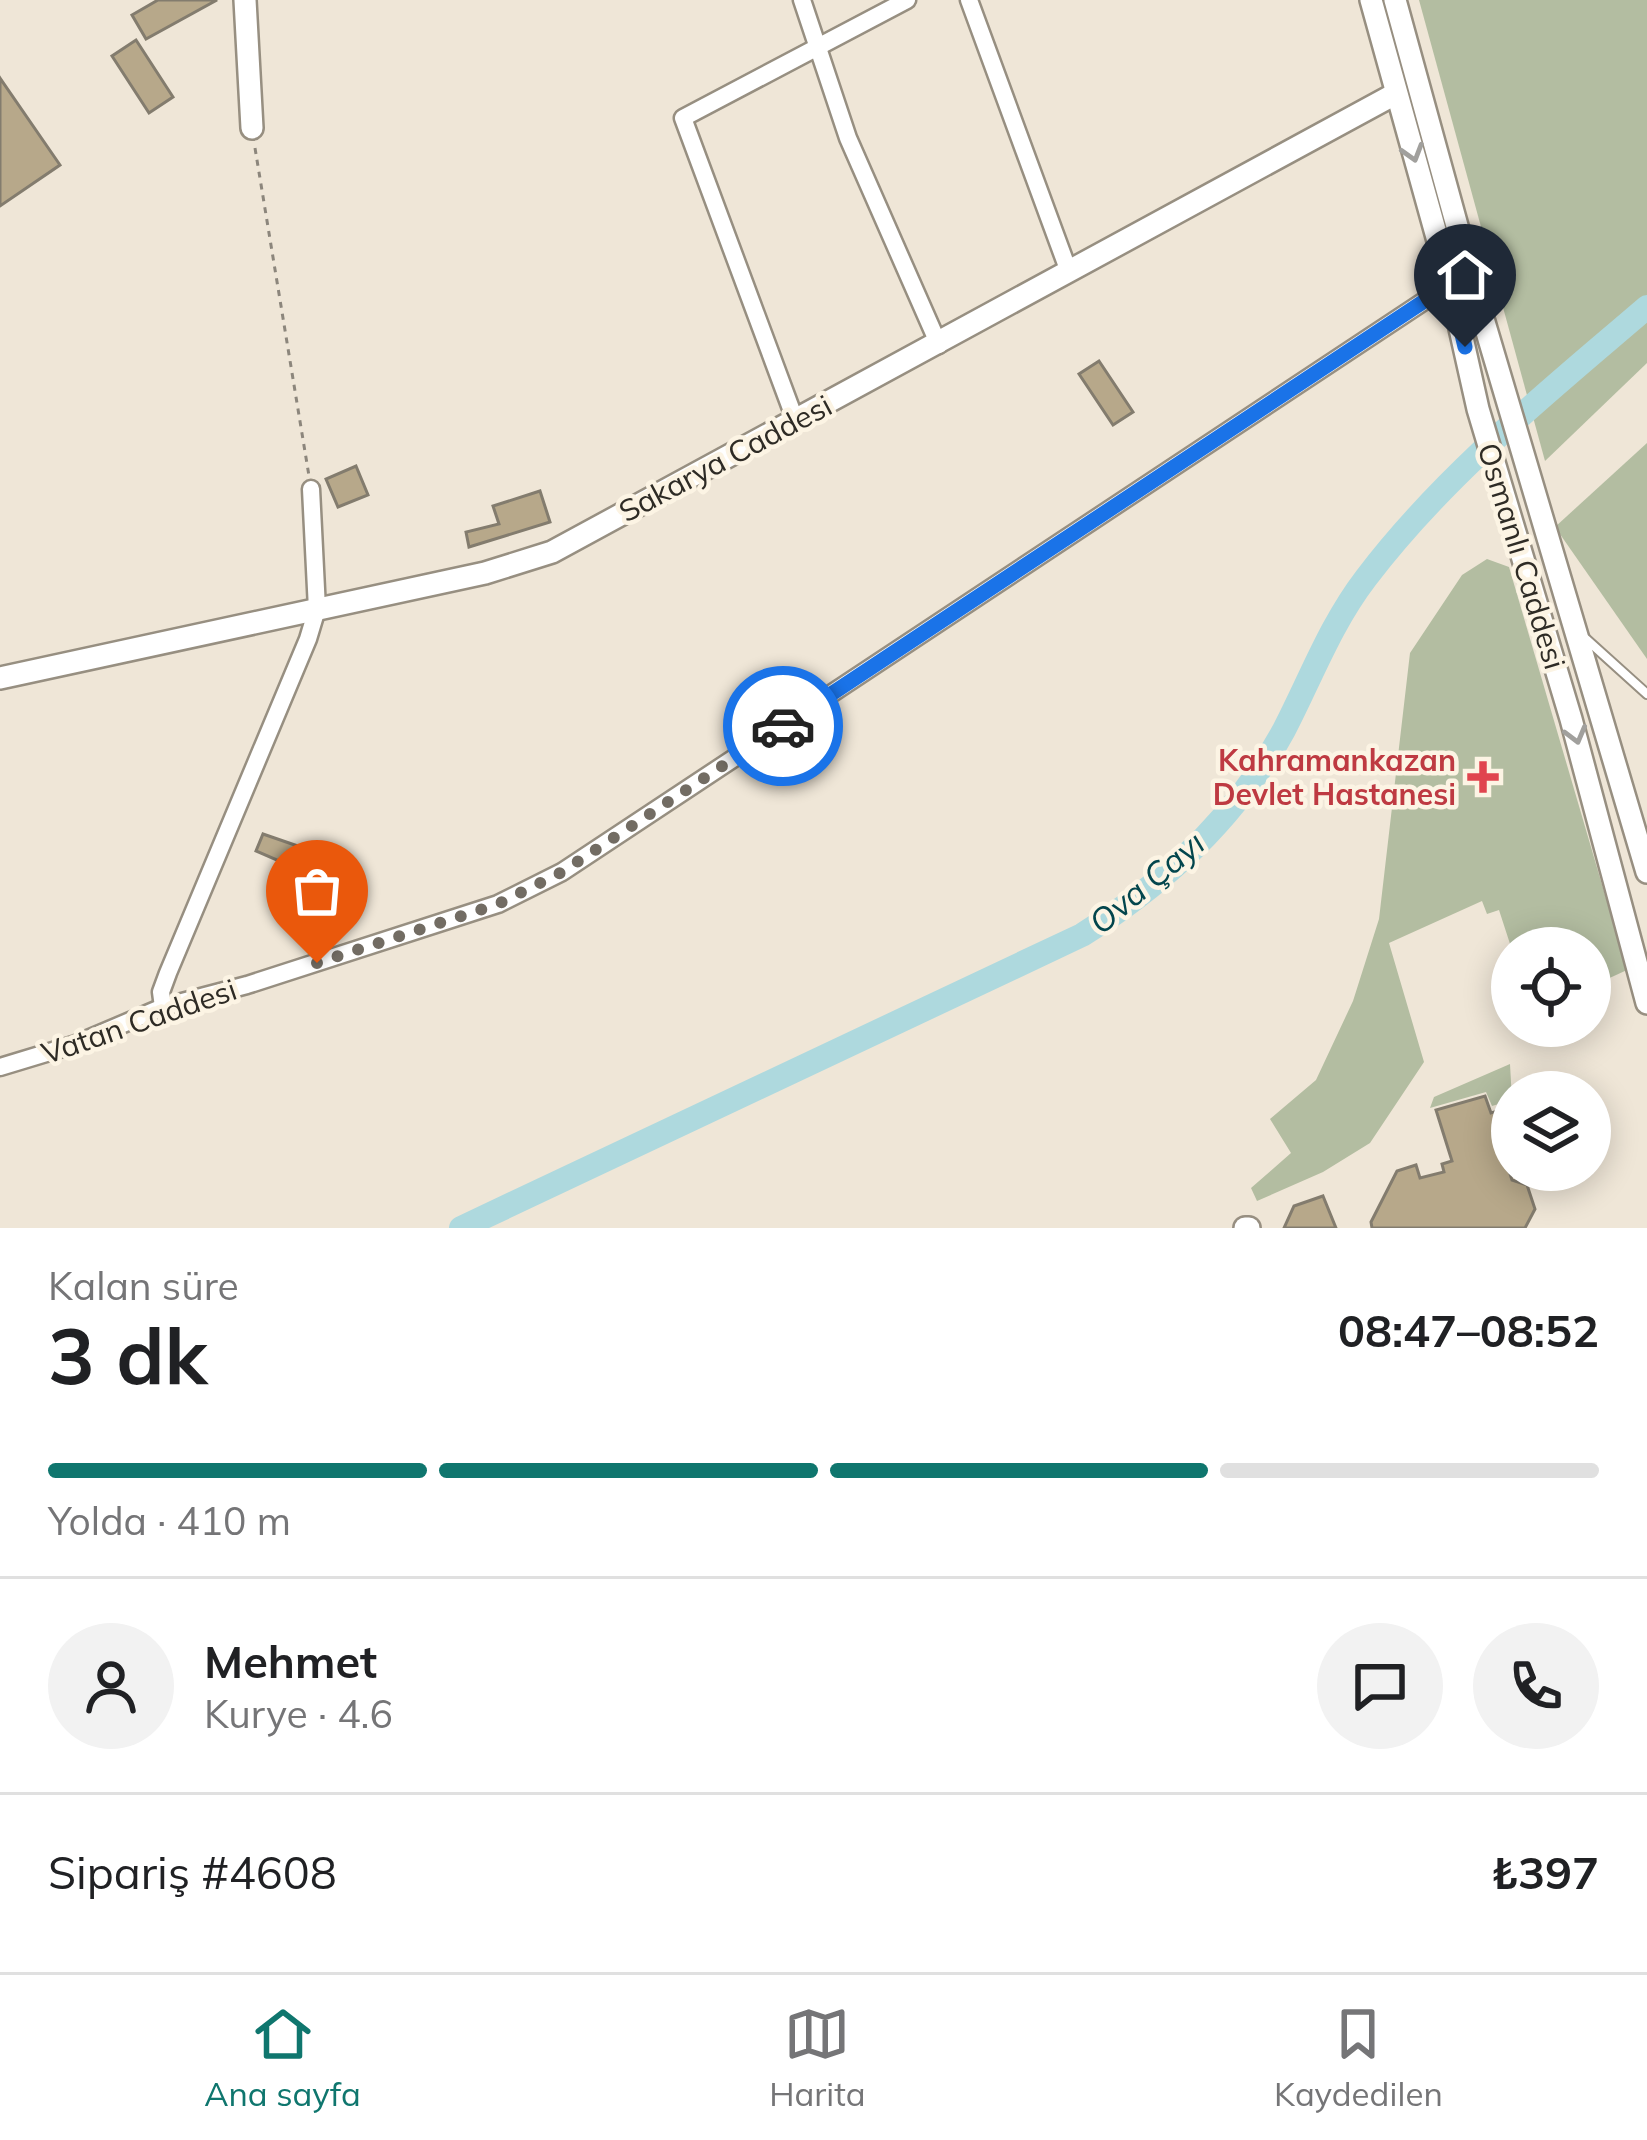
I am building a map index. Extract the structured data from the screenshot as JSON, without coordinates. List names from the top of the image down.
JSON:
{
  "streets": {
    "main road": ["Sakarya Caddesi", "Osmanlı Caddesi"],
    "street": ["Vatan Caddesi"]
  },
  "crossings": [
    ["Sakarya Caddesi", "Osmanlı Caddesi"],
    ["Osmanlı Caddesi", "Vatan Caddesi"]
  ],
  "water": ["Ova Çayı"],
  "places": {
    "health": ["Kahramankazan Devlet Hastanesi"]
  },
  "page": {
    "heading": ["3 dk", "Kalan süre", "08:47–08:52"],
    "panel": [
      "Mehmet",
      "Kurye · 4.6",
      "Sipariş #4608",
      "₺397"
    ],
    "bar": "Yolda · 410 m",
    "tabs": ["Ana sayfa", "Harita", "Kaydedilen"]
  }
}
